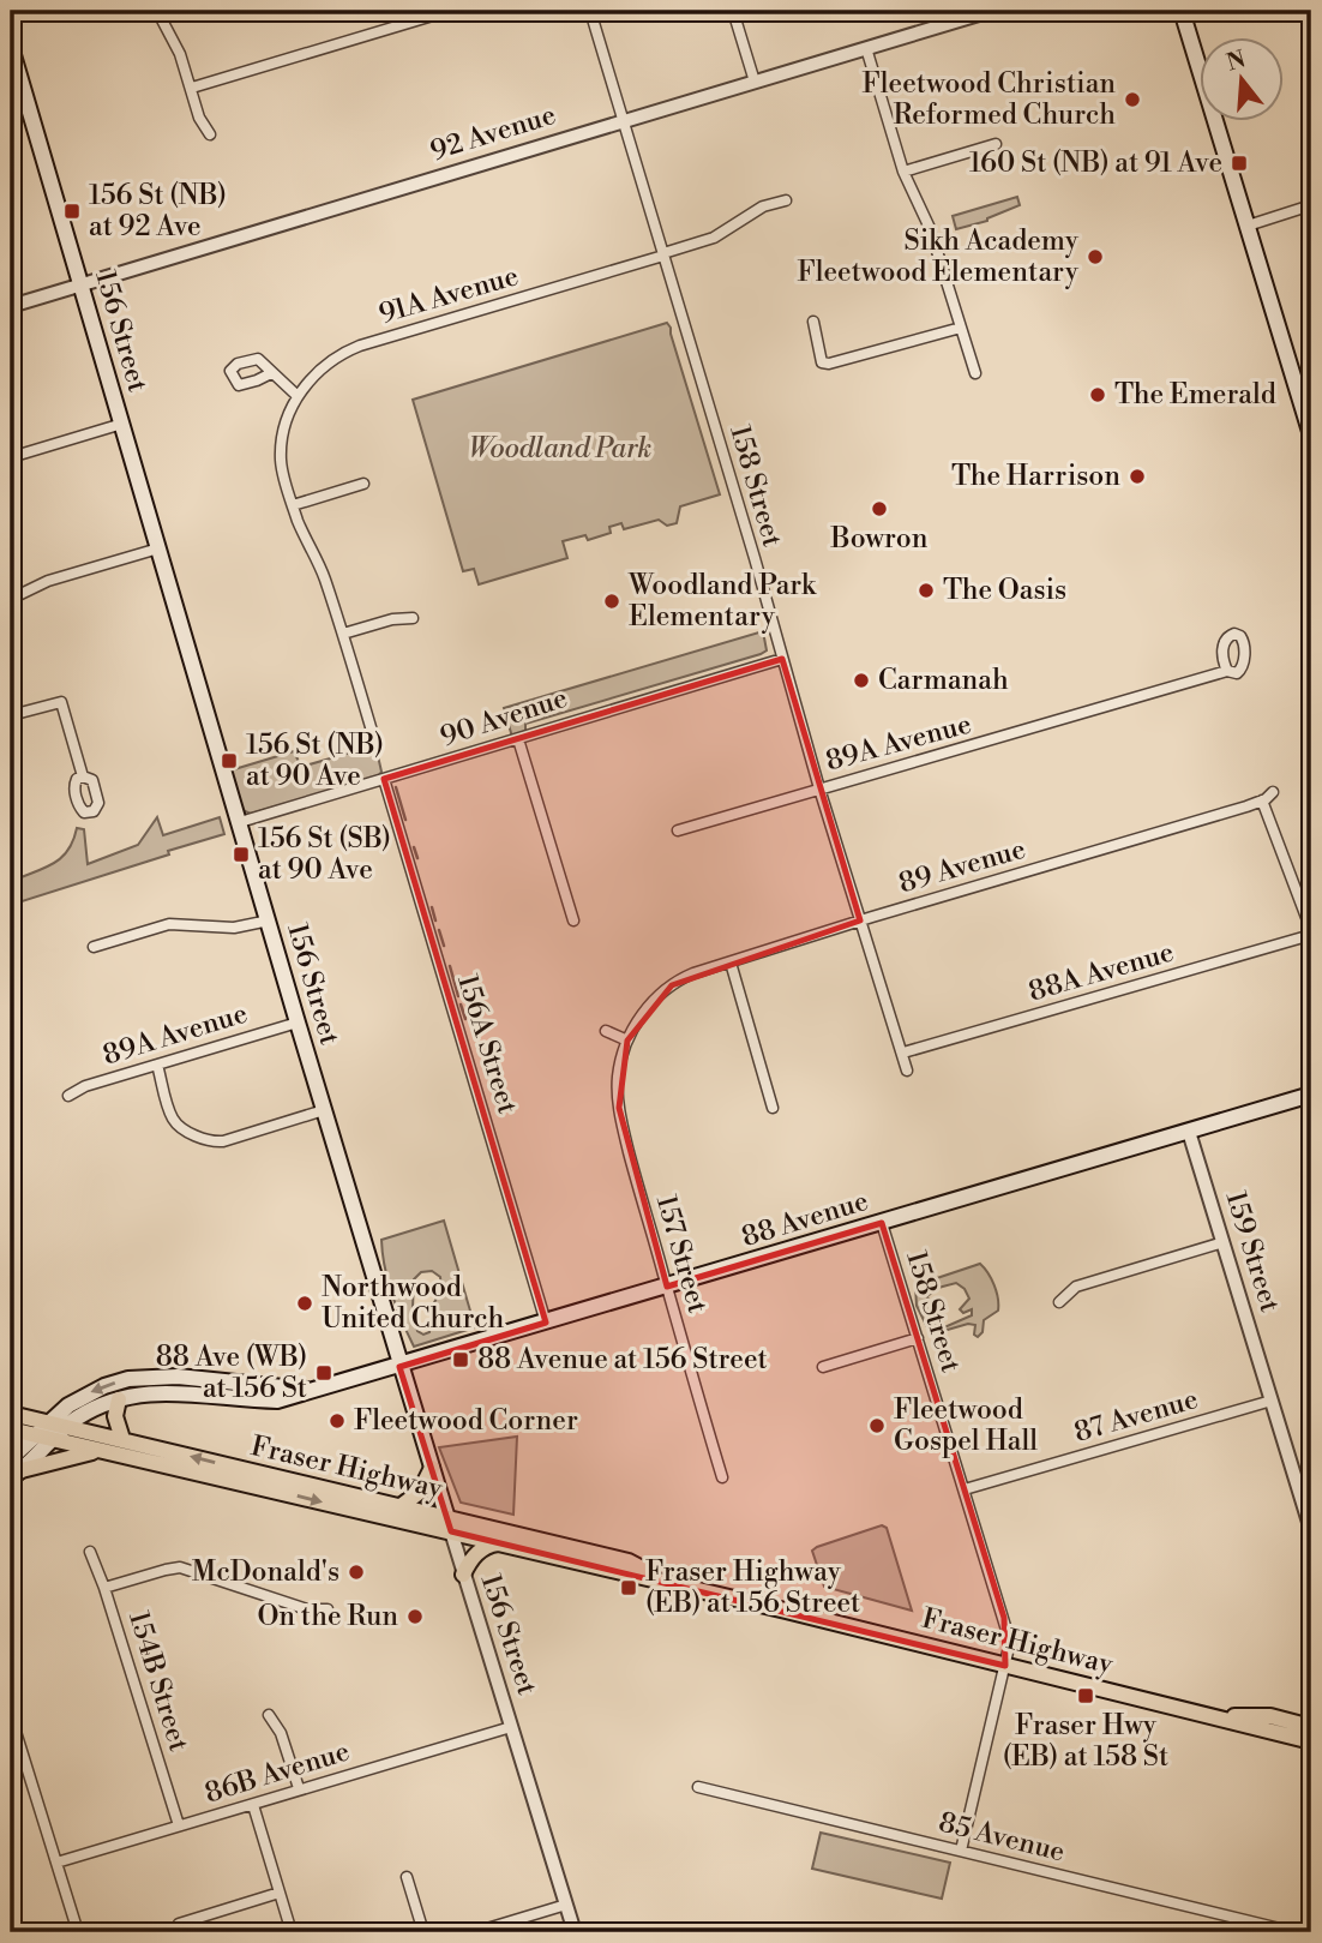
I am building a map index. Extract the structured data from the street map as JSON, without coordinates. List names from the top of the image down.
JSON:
{
  "streets": {
    "main road": ["156 Street", "88 Avenue", "Fraser Highway"],
    "street": [
      "92 Avenue",
      "91A Avenue",
      "158 Street",
      "90 Avenue",
      "89A Avenue",
      "89 Avenue",
      "88A Avenue",
      "156A Street",
      "159 Street",
      "157 Street",
      "87 Avenue",
      "154B Street",
      "86B Avenue",
      "85 Avenue"
    ]
  },
  "crossings": [
    ["92 Avenue", "156 Street"],
    ["92 Avenue", "158 Street"],
    ["91A Avenue", "158 Street"],
    ["156 Street", "90 Avenue"],
    ["156 Street", "89A Avenue"],
    ["156 Street", "88 Avenue"],
    ["156 Street", "Fraser Highway"],
    ["156 Street", "86B Avenue"],
    ["158 Street", "90 Avenue"],
    ["158 Street", "89A Avenue"],
    ["158 Street", "89 Avenue"],
    ["158 Street", "88A Avenue"],
    ["158 Street", "88 Avenue"],
    ["158 Street", "87 Avenue"],
    ["158 Street", "Fraser Highway"],
    ["158 Street", "85 Avenue"],
    ["90 Avenue", "156A Street"],
    ["89 Avenue", "157 Street"],
    ["156A Street", "88 Avenue"],
    ["88 Avenue", "159 Street"],
    ["88 Avenue", "157 Street"],
    ["88 Avenue", "Fraser Highway"],
    ["159 Street", "87 Avenue"],
    ["154B Street", "86B Avenue"]
  ],
  "parks": ["Woodland Park"],
  "places": {
    "other": [
      "Fleetwood Christian Reformed Church",
      "Sikh Academy Fleetwood Elementary",
      "The Emerald",
      "The Harrison",
      "Bowron",
      "The Oasis",
      "Woodland Park Elementary",
      "Carmanah",
      "Northwood United Church",
      "Fleetwood Corner",
      "Fleetwood Gospel Hall",
      "McDonald's",
      "On the Run"
    ],
    "transit": [
      "160 St (NB) at 91 Ave",
      "156 St (NB) at 92 Ave",
      "156 St (NB) at 90 Ave",
      "156 St (SB) at 90 Ave",
      "88 Avenue at 156 Street",
      "88 Ave (WB) at 156 St",
      "Fraser Highway (EB) at 156 Street",
      "Fraser Hwy (EB) at 158 St"
    ]
  },
  "north": "top"
}
